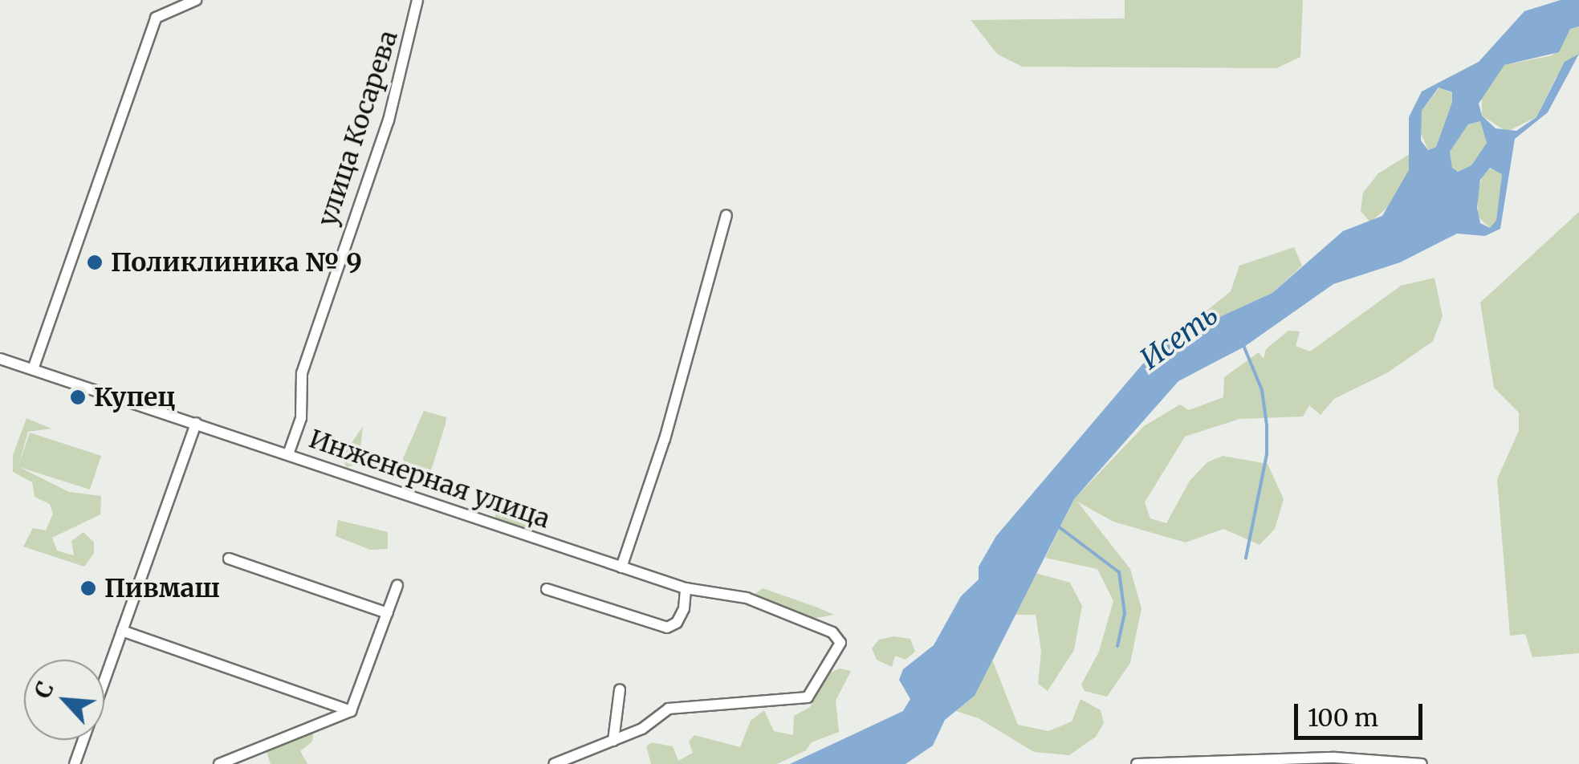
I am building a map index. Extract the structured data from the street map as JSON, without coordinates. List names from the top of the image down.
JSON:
{
  "streets": {
    "street": ["улица Косарева", "Инженерная улица"]
  },
  "crossings": [
    ["улица Косарева", "Инженерная улица"]
  ],
  "water": ["Исеть"],
  "places": ["Поликлиника № 9", "Купец", "Пивмаш"],
  "scale_bar": "100 m",
  "north": "top left"
}
